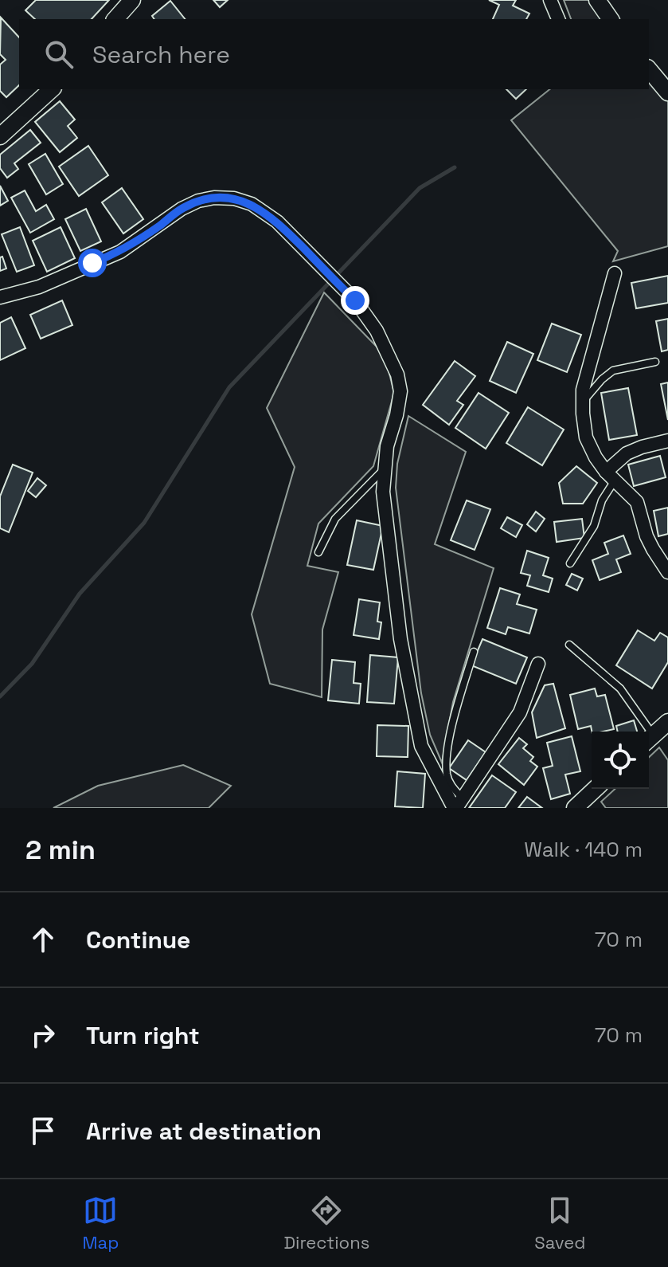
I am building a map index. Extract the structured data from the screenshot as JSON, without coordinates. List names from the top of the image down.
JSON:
{
  "page": {
    "search": "Search here",
    "heading": ["2 min", "Walk · 140 m"],
    "list": [
      ["Continue", "70 m"],
      ["Turn right", "70 m"],
      "Arrive at destination"
    ],
    "nav": ["Map", "Directions", "Saved"]
  }
}
